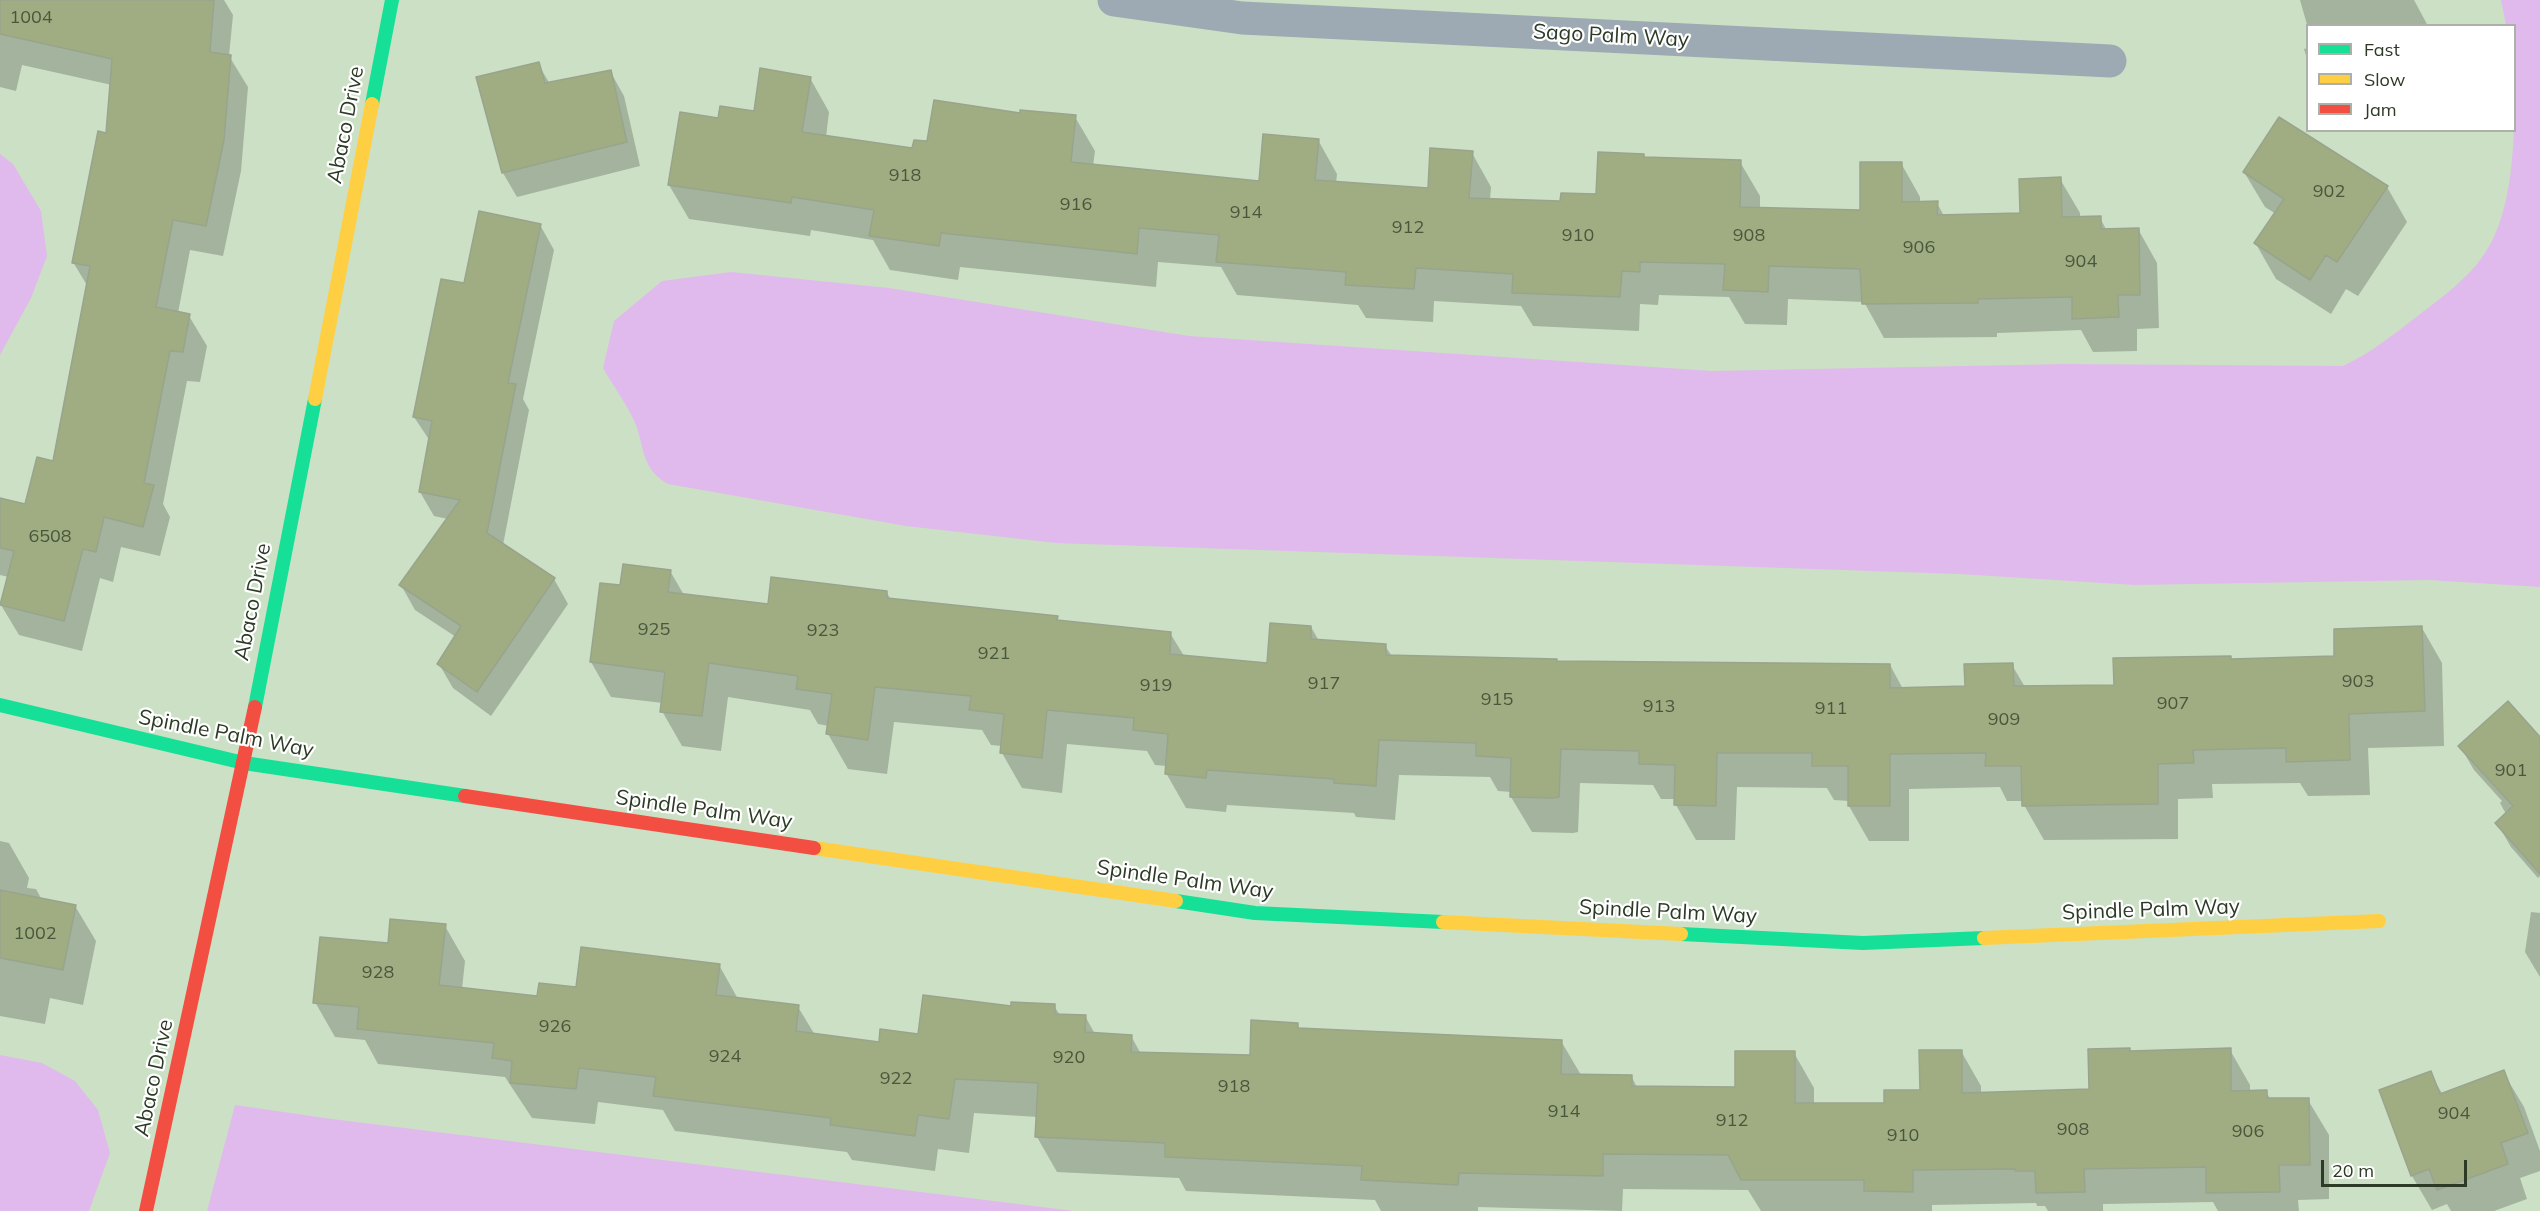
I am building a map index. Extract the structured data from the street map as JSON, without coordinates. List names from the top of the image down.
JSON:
{
  "streets": {
    "street": ["Sago Palm Way", "Abaco Drive", "Spindle Palm Way"]
  },
  "crossings": [
    ["Abaco Drive", "Spindle Palm Way"]
  ],
  "house_numbers": [
    "1004",
    "918",
    "902",
    "916",
    "914",
    "912",
    "910",
    "908",
    "906",
    "904",
    "6508",
    "925",
    "923",
    "921",
    "903",
    "917",
    "919",
    "915",
    "907",
    "913",
    "911",
    "909",
    "901",
    "1002",
    "928",
    "926",
    "924",
    "920",
    "922",
    "918",
    "914",
    "904",
    "912",
    "908",
    "906",
    "910"
  ],
  "legend": ["Fast", "Slow", "Jam"],
  "scale_bar": "20 m"
}
